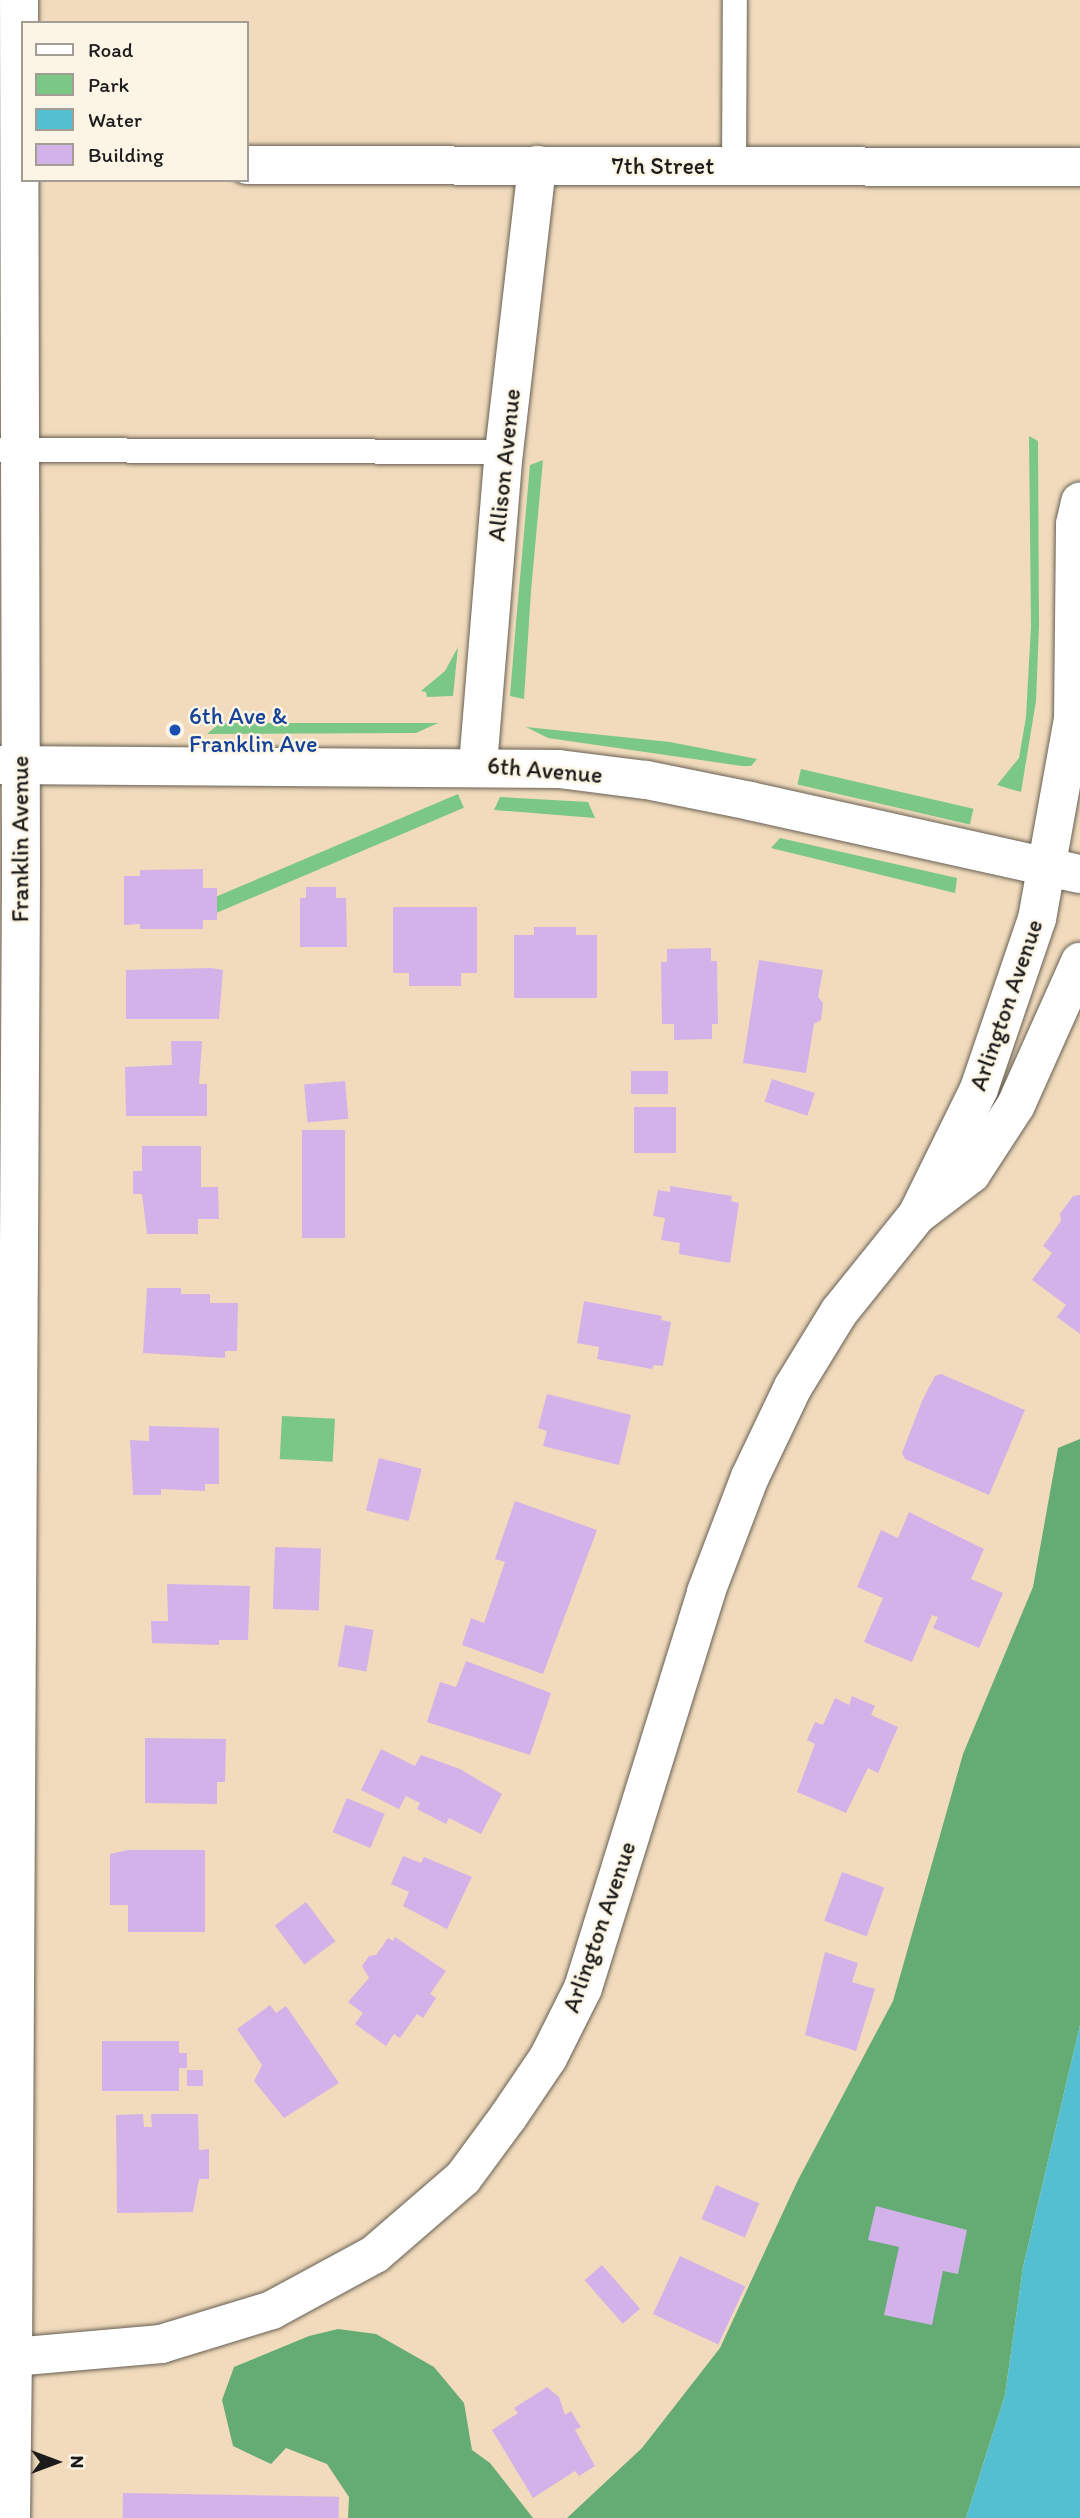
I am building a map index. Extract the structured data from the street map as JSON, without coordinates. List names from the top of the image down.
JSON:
{
  "streets": {
    "street": [
      "7th Street",
      "Allison Avenue",
      "6th Avenue",
      "Franklin Avenue",
      "Arlington Avenue"
    ]
  },
  "crossings": [
    ["7th Street", "Allison Avenue"],
    ["Allison Avenue", "6th Avenue"],
    ["6th Avenue", "Franklin Avenue"],
    ["6th Avenue", "Arlington Avenue"],
    ["Franklin Avenue", "Arlington Avenue"]
  ],
  "places": ["6th Ave & Franklin Ave"],
  "legend": [
    "Road",
    "Park",
    "Water",
    "Building"
  ],
  "north": "right"
}
